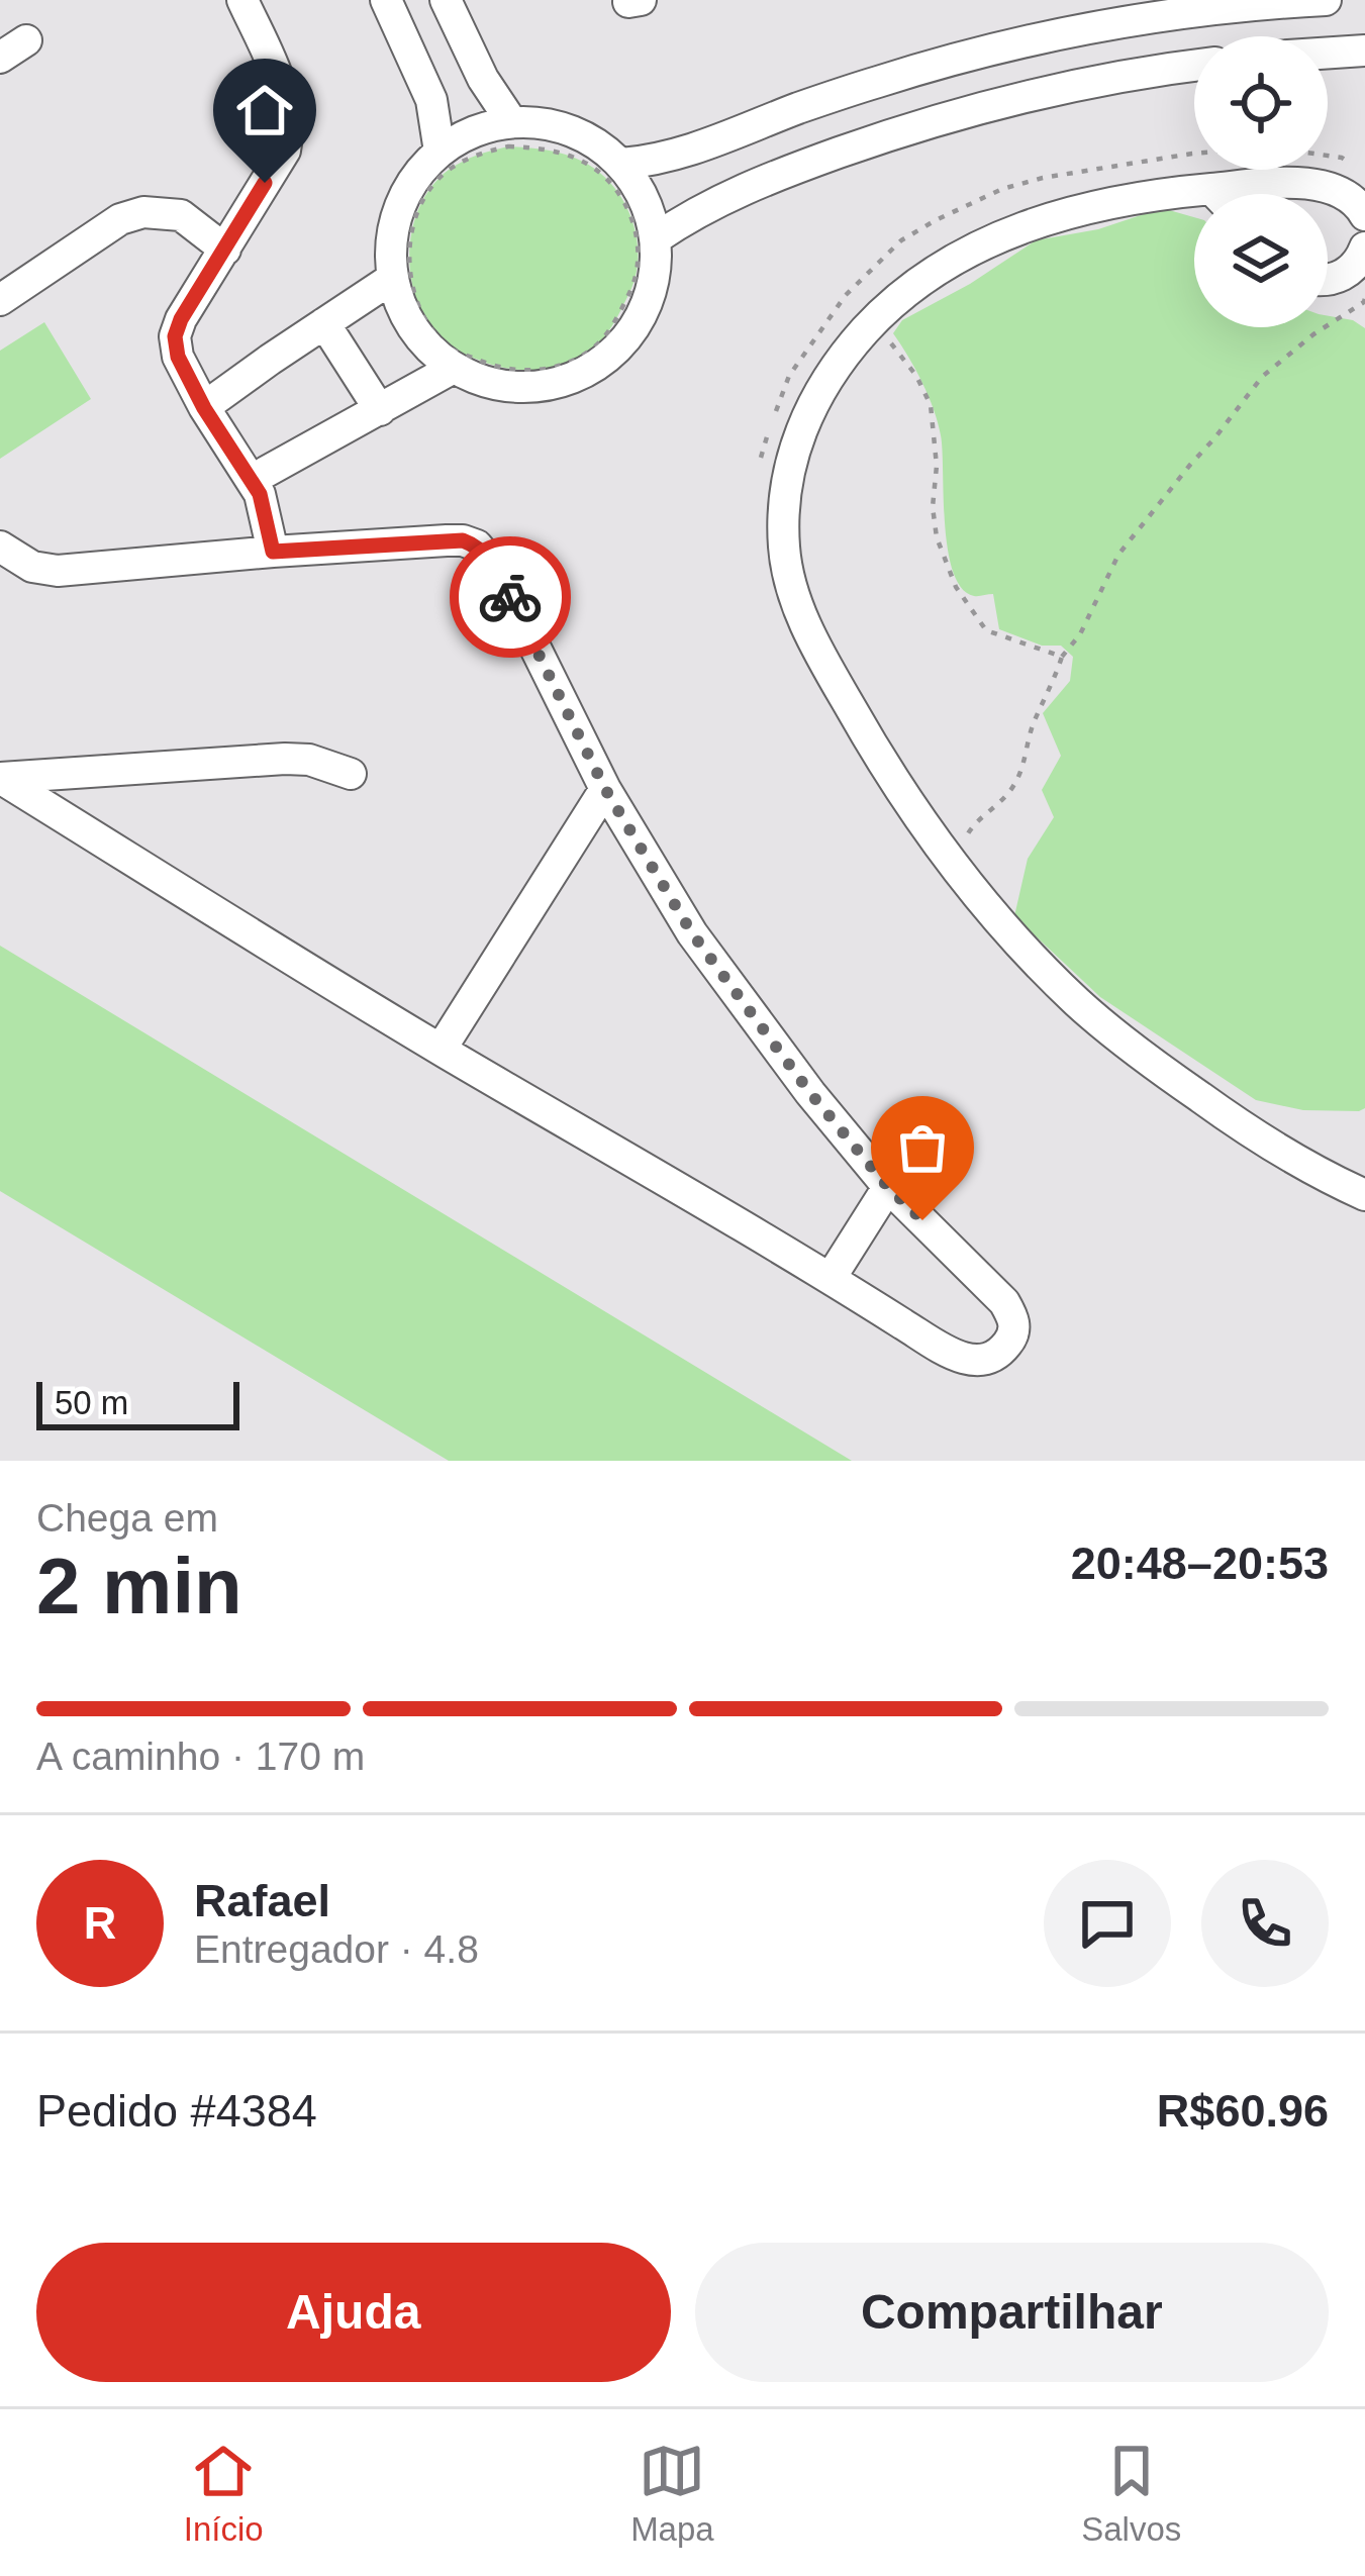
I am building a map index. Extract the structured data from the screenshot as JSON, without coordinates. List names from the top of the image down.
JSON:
{
  "scale_bar": "50 m",
  "page": {
    "scale": "50 m",
    "heading": ["2 min", "Chega em", "20:48–20:53"],
    "panel": [
      "Rafael",
      "Entregador · 4.8",
      "Pedido #4384",
      "R$60.96"
    ],
    "bar": "A caminho · 170 m",
    "round": "R",
    "buttons": ["Ajuda", "Compartilhar"],
    "tabs": ["Início", "Mapa", "Salvos"]
  }
}
